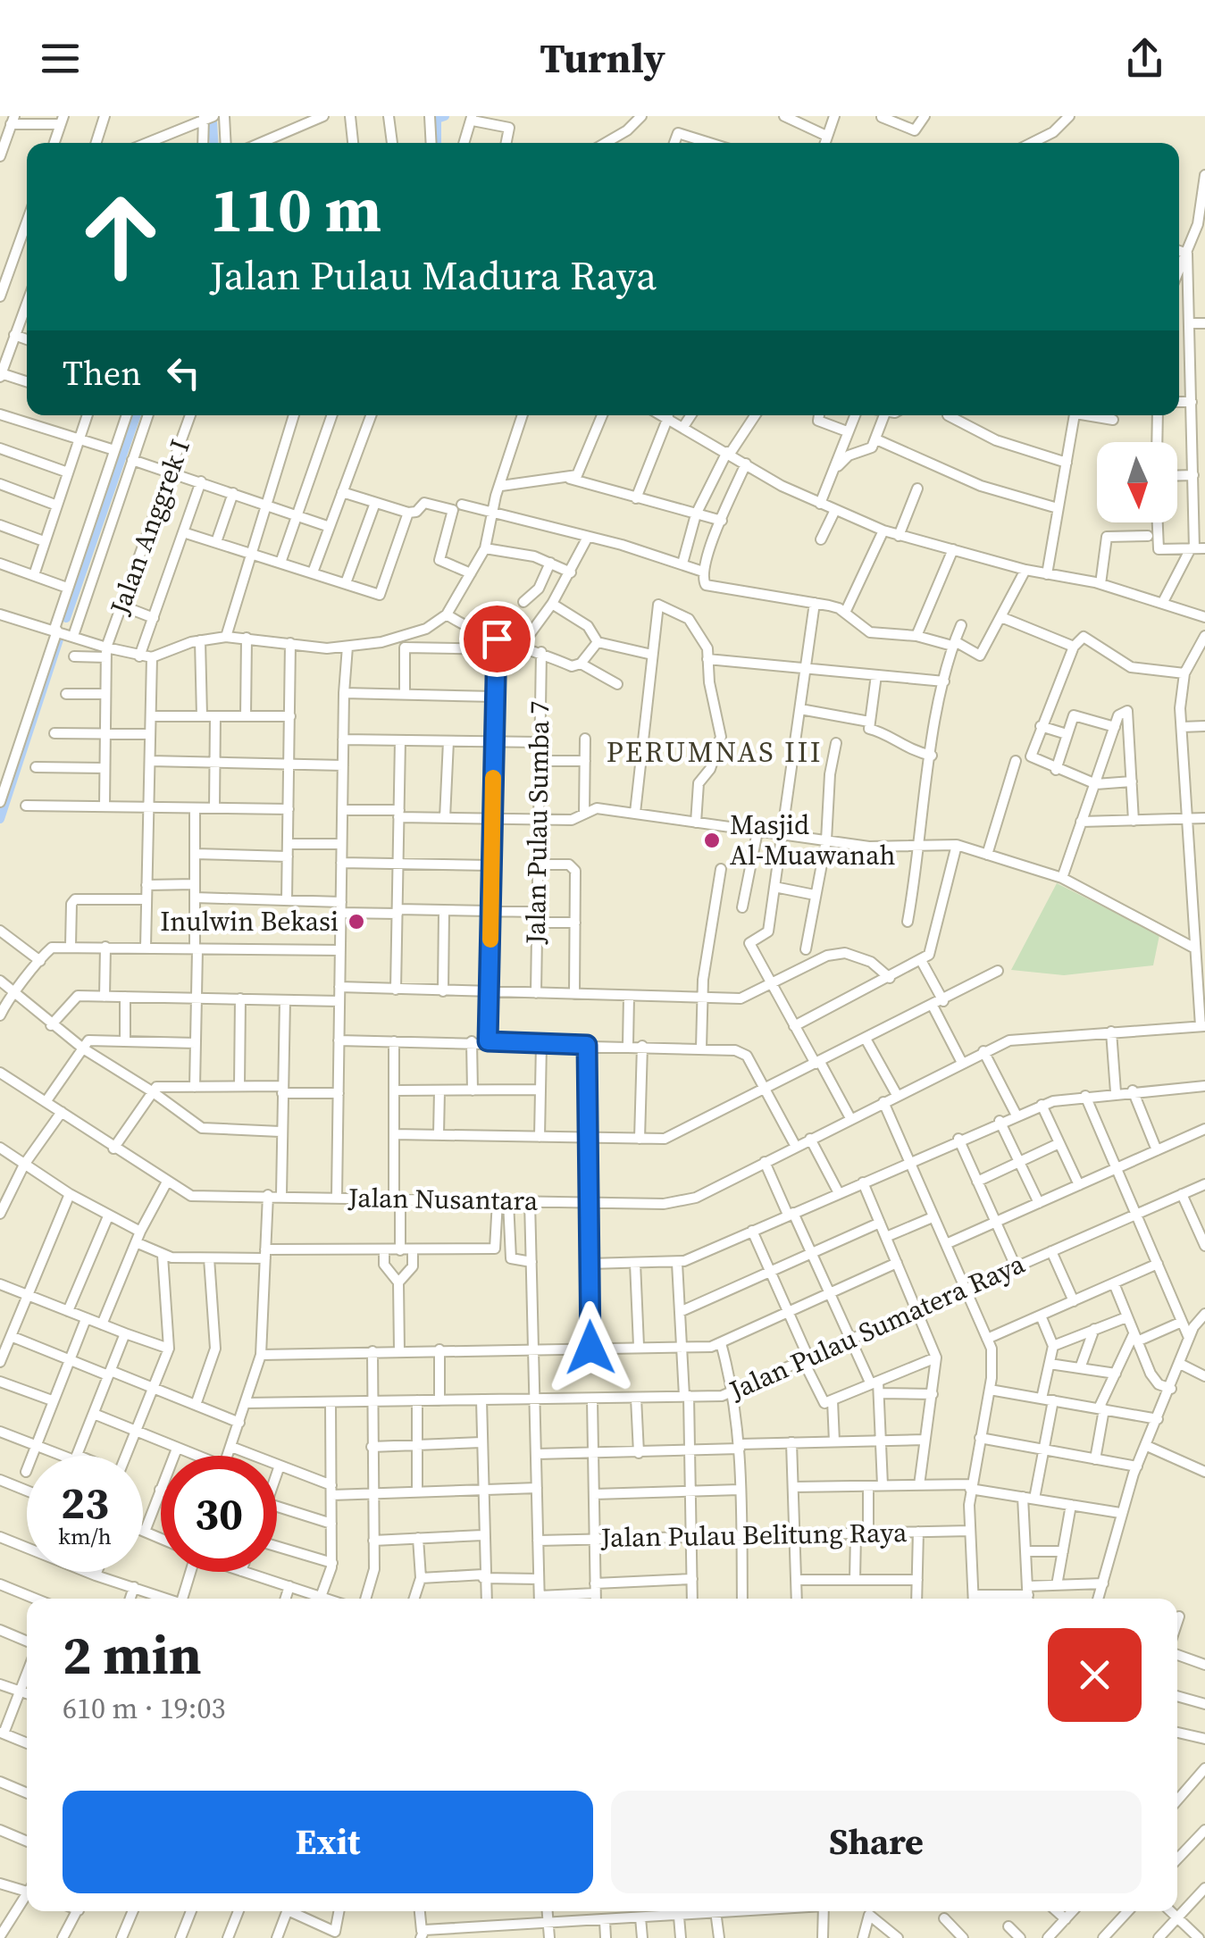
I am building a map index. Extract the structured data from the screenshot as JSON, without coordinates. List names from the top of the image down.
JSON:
{
  "streets": {
    "street": [
      "Jalan Anggrek I",
      "Jalan Pulau Sumba 7",
      "Jalan Nusantara",
      "Jalan Pulau Sumatera Raya",
      "Jalan Pulau Belitung Raya"
    ]
  },
  "districts": ["PERUMNAS III"],
  "places": ["Masjid Al-Muawanah", "Inulwin Bekasi"],
  "north": "bottom",
  "page": {
    "header": "Turnly",
    "turn": ["110 m", "Jalan Pulau Madura Raya"],
    "then": "Then",
    "speed": "23 km/h",
    "limit": "30",
    "heading": ["2 min", "610 m · 19:03"],
    "buttons": ["Exit", "Share"]
  }
}
